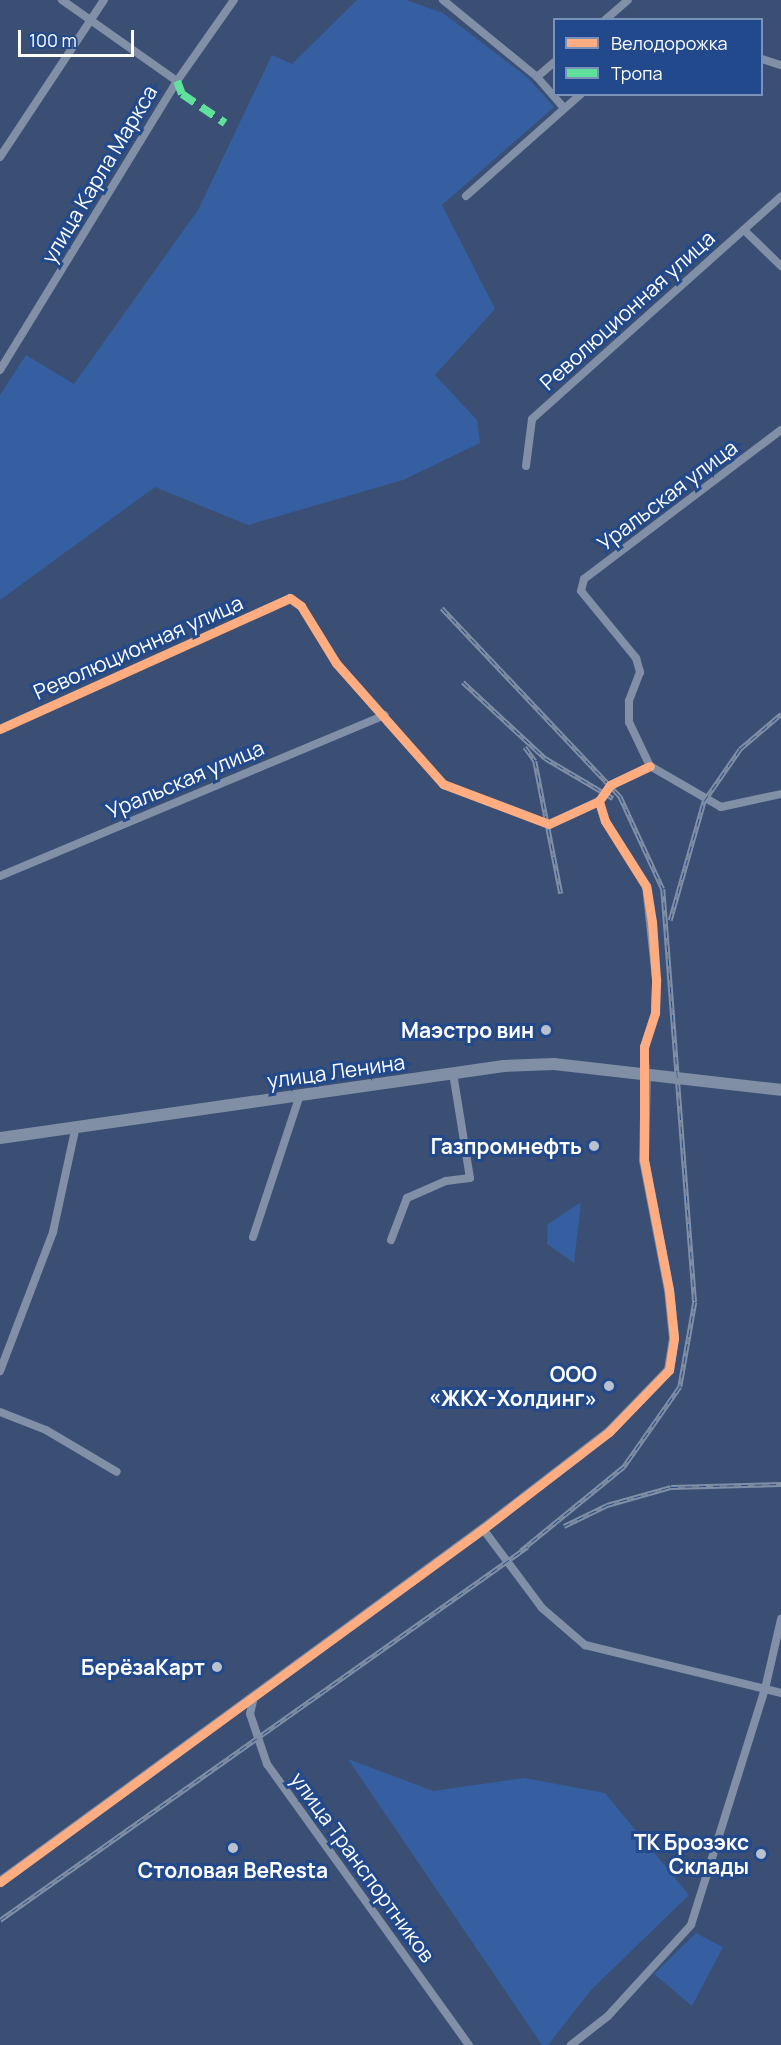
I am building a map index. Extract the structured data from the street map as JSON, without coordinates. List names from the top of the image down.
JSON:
{
  "streets": {
    "main road": ["улица Ленина"],
    "street": [
      "улица Карла Маркса",
      "Революционная улица",
      "Уральская улица",
      "улица Транспортников"
    ]
  },
  "crossings": [
    ["Революционная улица", "Уральская улица"]
  ],
  "places": [
    "Маэстро вин",
    "Газпромнефть",
    "ООО «ЖКХ-Холдинг»",
    "БерёзаКарт",
    "Столовая BeResta",
    "ТК Брозэкс Склады"
  ],
  "legend": ["Велодорожка", "Тропа"],
  "scale_bar": "100 m"
}
